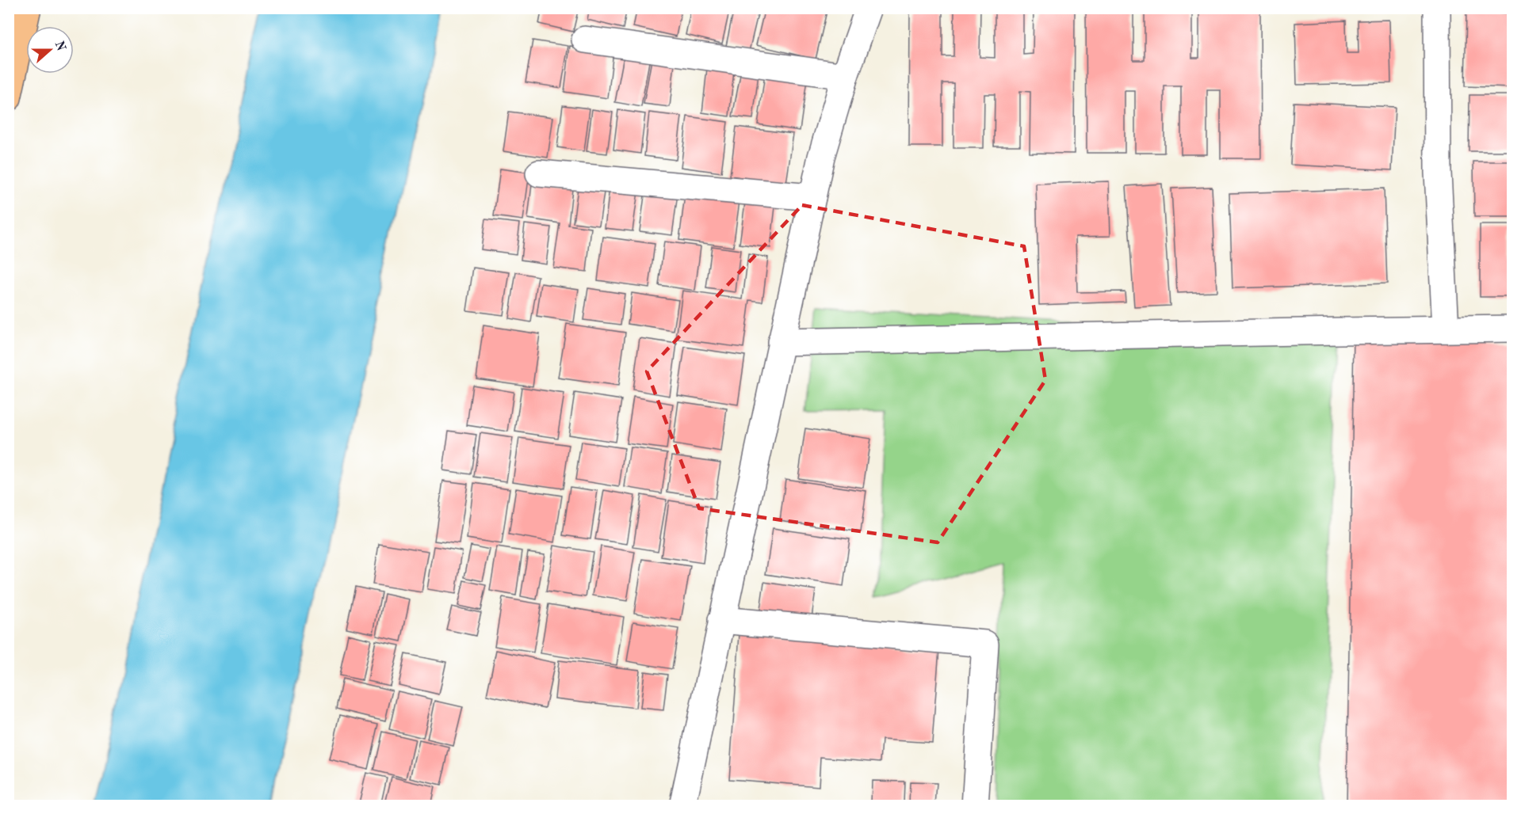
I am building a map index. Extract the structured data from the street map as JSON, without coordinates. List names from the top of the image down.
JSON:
{
  "north": "right"
}
